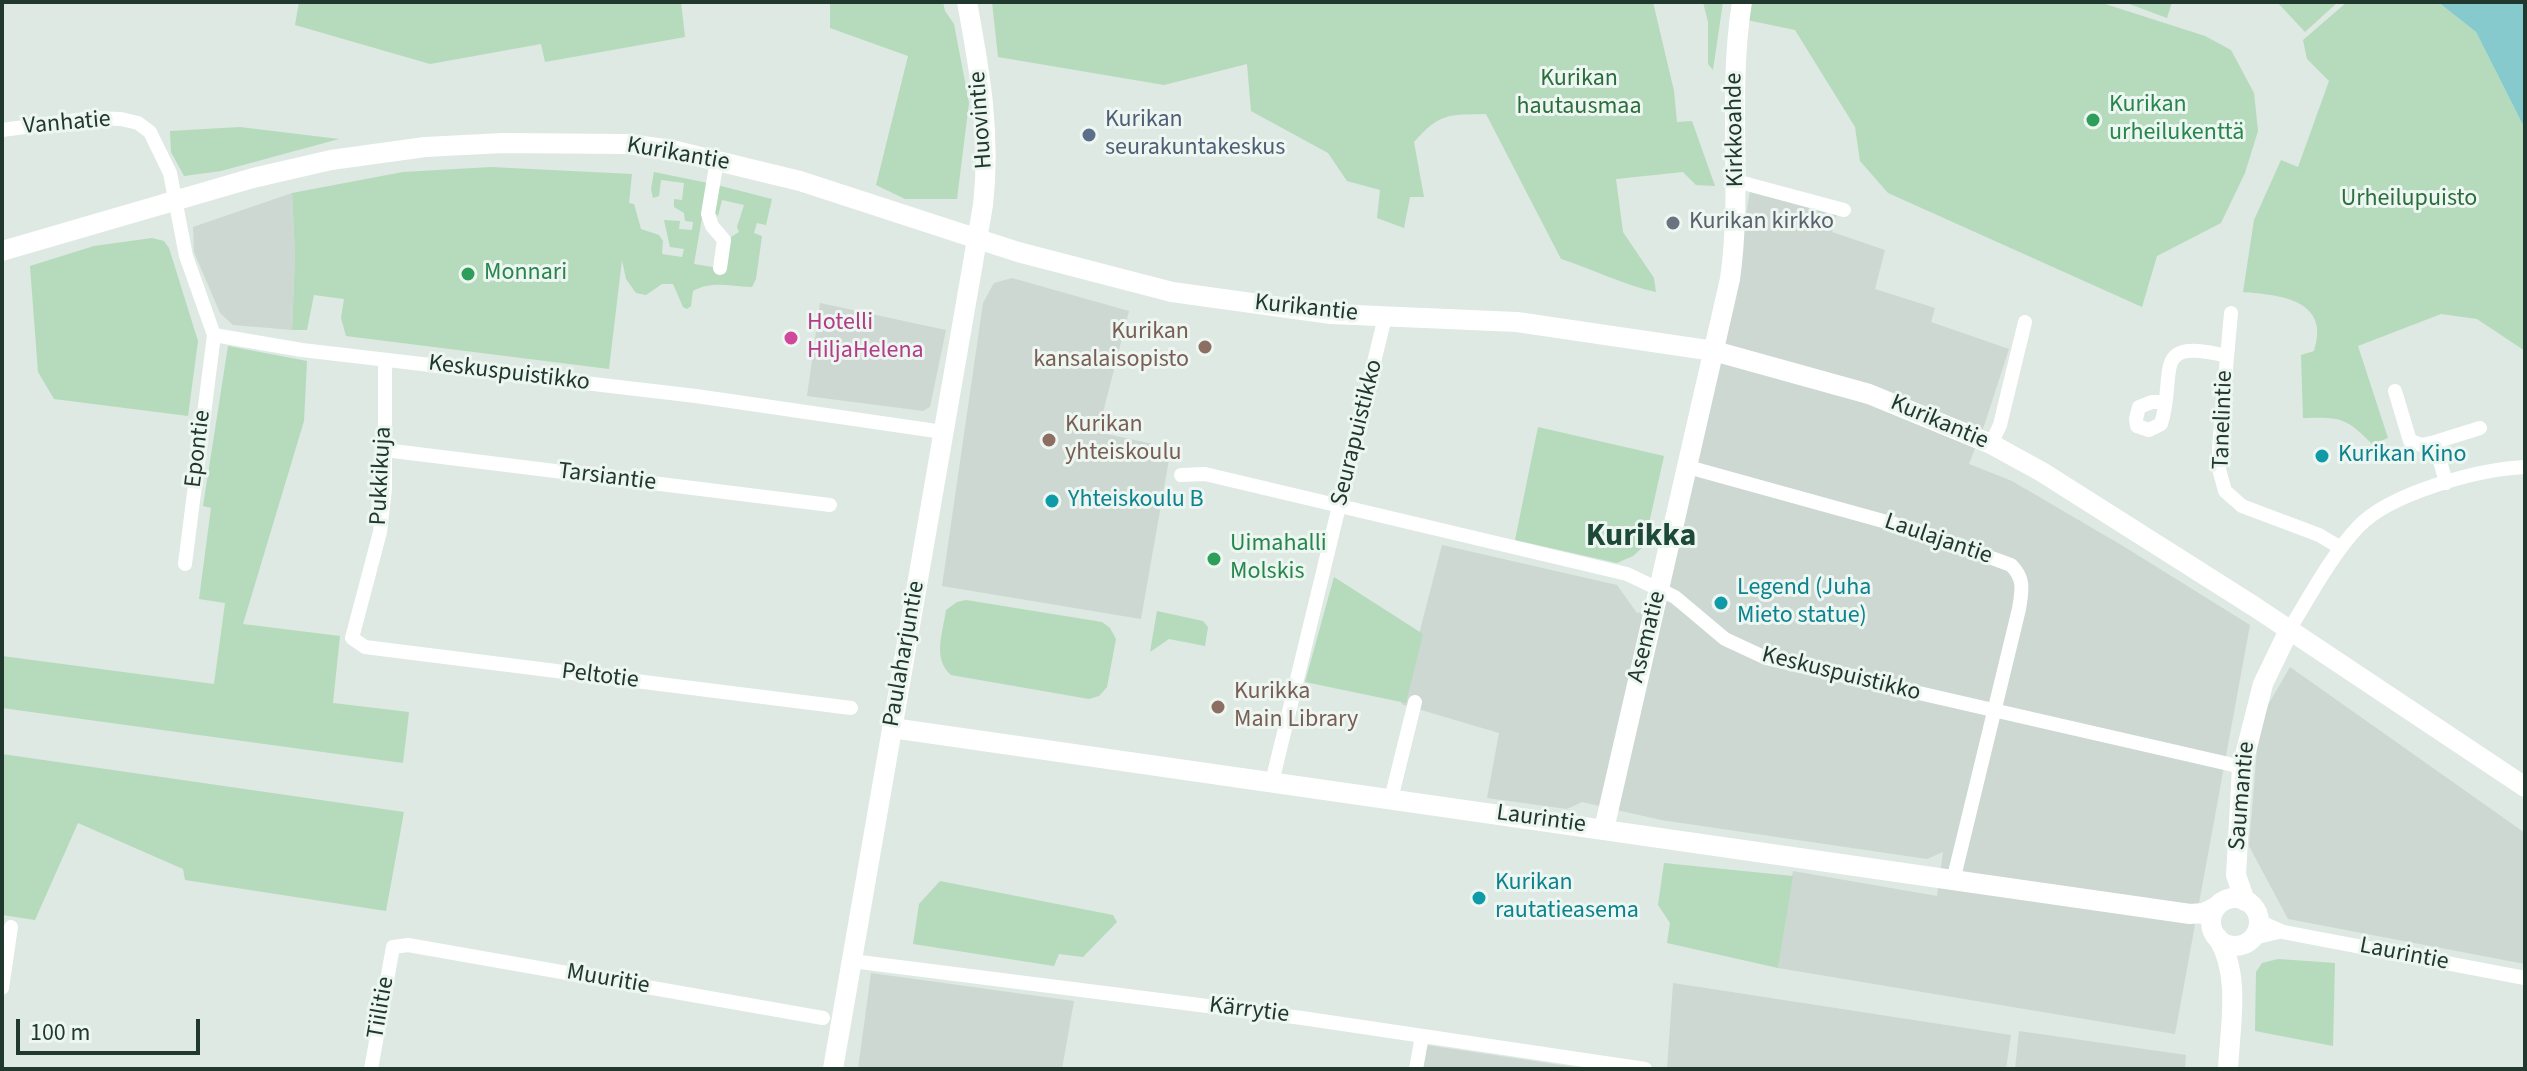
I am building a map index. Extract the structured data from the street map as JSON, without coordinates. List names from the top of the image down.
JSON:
{
  "streets": {
    "street": [
      "Huovintie",
      "Vanhatie",
      "Kirkkoahde",
      "Kurikantie",
      "Keskuspuistikko",
      "Tanelintie",
      "Seurapuistikko",
      "Epontie",
      "Pukkikuja",
      "Tarsiantie",
      "Laulajantie",
      "Asematie",
      "Paulaharjuntie",
      "Peltotie",
      "Saumantie",
      "Laurintie",
      "Muuritie",
      "Tiilitie",
      "Kärrytie"
    ]
  },
  "crossings": [
    ["Huovintie", "Kurikantie"],
    ["Huovintie", "Paulaharjuntie"],
    ["Vanhatie", "Kurikantie"],
    ["Kirkkoahde", "Kurikantie"],
    ["Kirkkoahde", "Asematie"],
    ["Kurikantie", "Seurapuistikko"],
    ["Kurikantie", "Asematie"],
    ["Kurikantie", "Paulaharjuntie"],
    ["Kurikantie", "Saumantie"],
    ["Keskuspuistikko", "Seurapuistikko"],
    ["Keskuspuistikko", "Epontie"],
    ["Keskuspuistikko", "Pukkikuja"],
    ["Keskuspuistikko", "Laulajantie"],
    ["Keskuspuistikko", "Asematie"],
    ["Keskuspuistikko", "Paulaharjuntie"],
    ["Keskuspuistikko", "Saumantie"],
    ["Seurapuistikko", "Laurintie"],
    ["Pukkikuja", "Tarsiantie"],
    ["Pukkikuja", "Peltotie"],
    ["Laulajantie", "Asematie"],
    ["Laulajantie", "Laurintie"],
    ["Asematie", "Laurintie"],
    ["Paulaharjuntie", "Laurintie"],
    ["Paulaharjuntie", "Kärrytie"],
    ["Saumantie", "Laurintie"],
    ["Muuritie", "Tiilitie"]
  ],
  "districts": ["Kurikka"],
  "parks": ["Kurikan hautausmaa", "Urheilupuisto"],
  "places": [
    "Kurikan urheilukenttä",
    "Kurikan seurakuntakeskus",
    "Kurikan kirkko",
    "Monnari",
    "Hotelli HiljaHelena",
    "Kurikan kansalaisopisto",
    "Kurikan yhteiskoulu",
    "Kurikan Kino",
    "Yhteiskoulu B",
    "Uimahalli Molskis",
    "Legend (Juha Mieto statue)",
    "Kurikka Main Library",
    "Kurikan rautatieasema"
  ],
  "scale_bar": "100 m"
}
